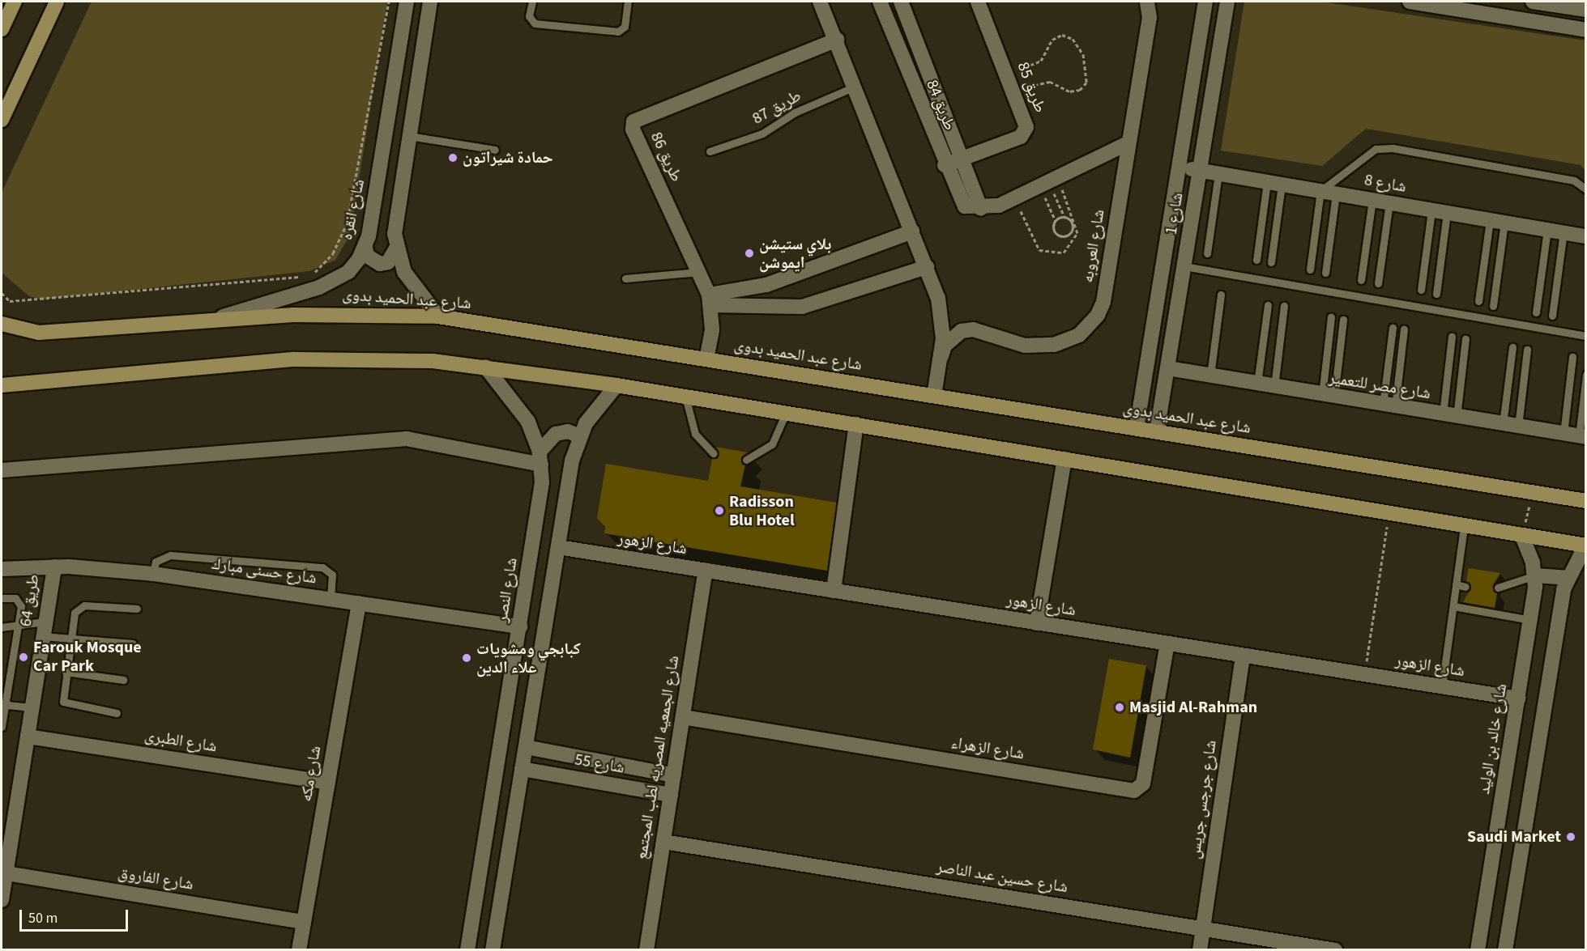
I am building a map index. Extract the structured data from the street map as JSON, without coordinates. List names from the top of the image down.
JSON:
{
  "streets": {
    "main road": ["شارع عبد الحميد بدوى"],
    "street": [
      "طريق 85",
      "طريق 84",
      "طريق 86",
      "شارع 8",
      "شارع انقره",
      "شارع 1",
      "شارع العروبه",
      "شارع مصر للتعمير",
      "شارع الزهور",
      "شارع حسنى مبارك",
      "شارع النصر",
      "طريق 64",
      "شارع خالد بن الوليد",
      "شارع الطبرى",
      "شارع الزهراء",
      "شارع الجمعيه المصريه لطب المجتمع",
      "شارع 55",
      "شارع مكه",
      "شارع جرجس جريس",
      "شارع حسين عبد الناصر",
      "شارع الفاروق"
    ],
    "lane": ["طريق 87"]
  },
  "crossings": [
    ["طريق 85", "طريق 84"],
    ["طريق 86", "شارع عبد الحميد بدوى"],
    ["شارع 8", "شارع 1"],
    ["شارع انقره", "شارع عبد الحميد بدوى"],
    ["شارع 1", "شارع عبد الحميد بدوى"],
    ["شارع 1", "شارع مصر للتعمير"],
    ["شارع الزهور", "شارع خالد بن الوليد"],
    ["شارع الزهور", "شارع الزهراء"],
    ["شارع الزهور", "شارع الجمعيه المصريه لطب المجتمع"],
    ["شارع الزهور", "شارع جرجس جريس"],
    ["شارع حسنى مبارك", "شارع النصر"],
    ["شارع حسنى مبارك", "طريق 64"],
    ["شارع حسنى مبارك", "شارع مكه"],
    ["طريق 64", "شارع الطبرى"],
    ["طريق 64", "شارع الفاروق"],
    ["شارع الطبرى", "شارع مكه"],
    ["شارع الزهراء", "شارع الجمعيه المصريه لطب المجتمع"],
    ["شارع الجمعيه المصريه لطب المجتمع", "شارع 55"],
    ["شارع الجمعيه المصريه لطب المجتمع", "شارع حسين عبد الناصر"],
    ["شارع مكه", "شارع الفاروق"],
    ["شارع جرجس جريس", "شارع حسين عبد الناصر"]
  ],
  "places": [
    "حمادة شيراتون",
    "بلاي ستيشن ايموشن",
    "Radisson Blu Hotel",
    "Farouk Mosque Car Park",
    "كبابجي ومشويات علاء الدين",
    "Masjid Al-Rahman",
    "Saudi Market"
  ],
  "scale_bar": "50 m"
}
